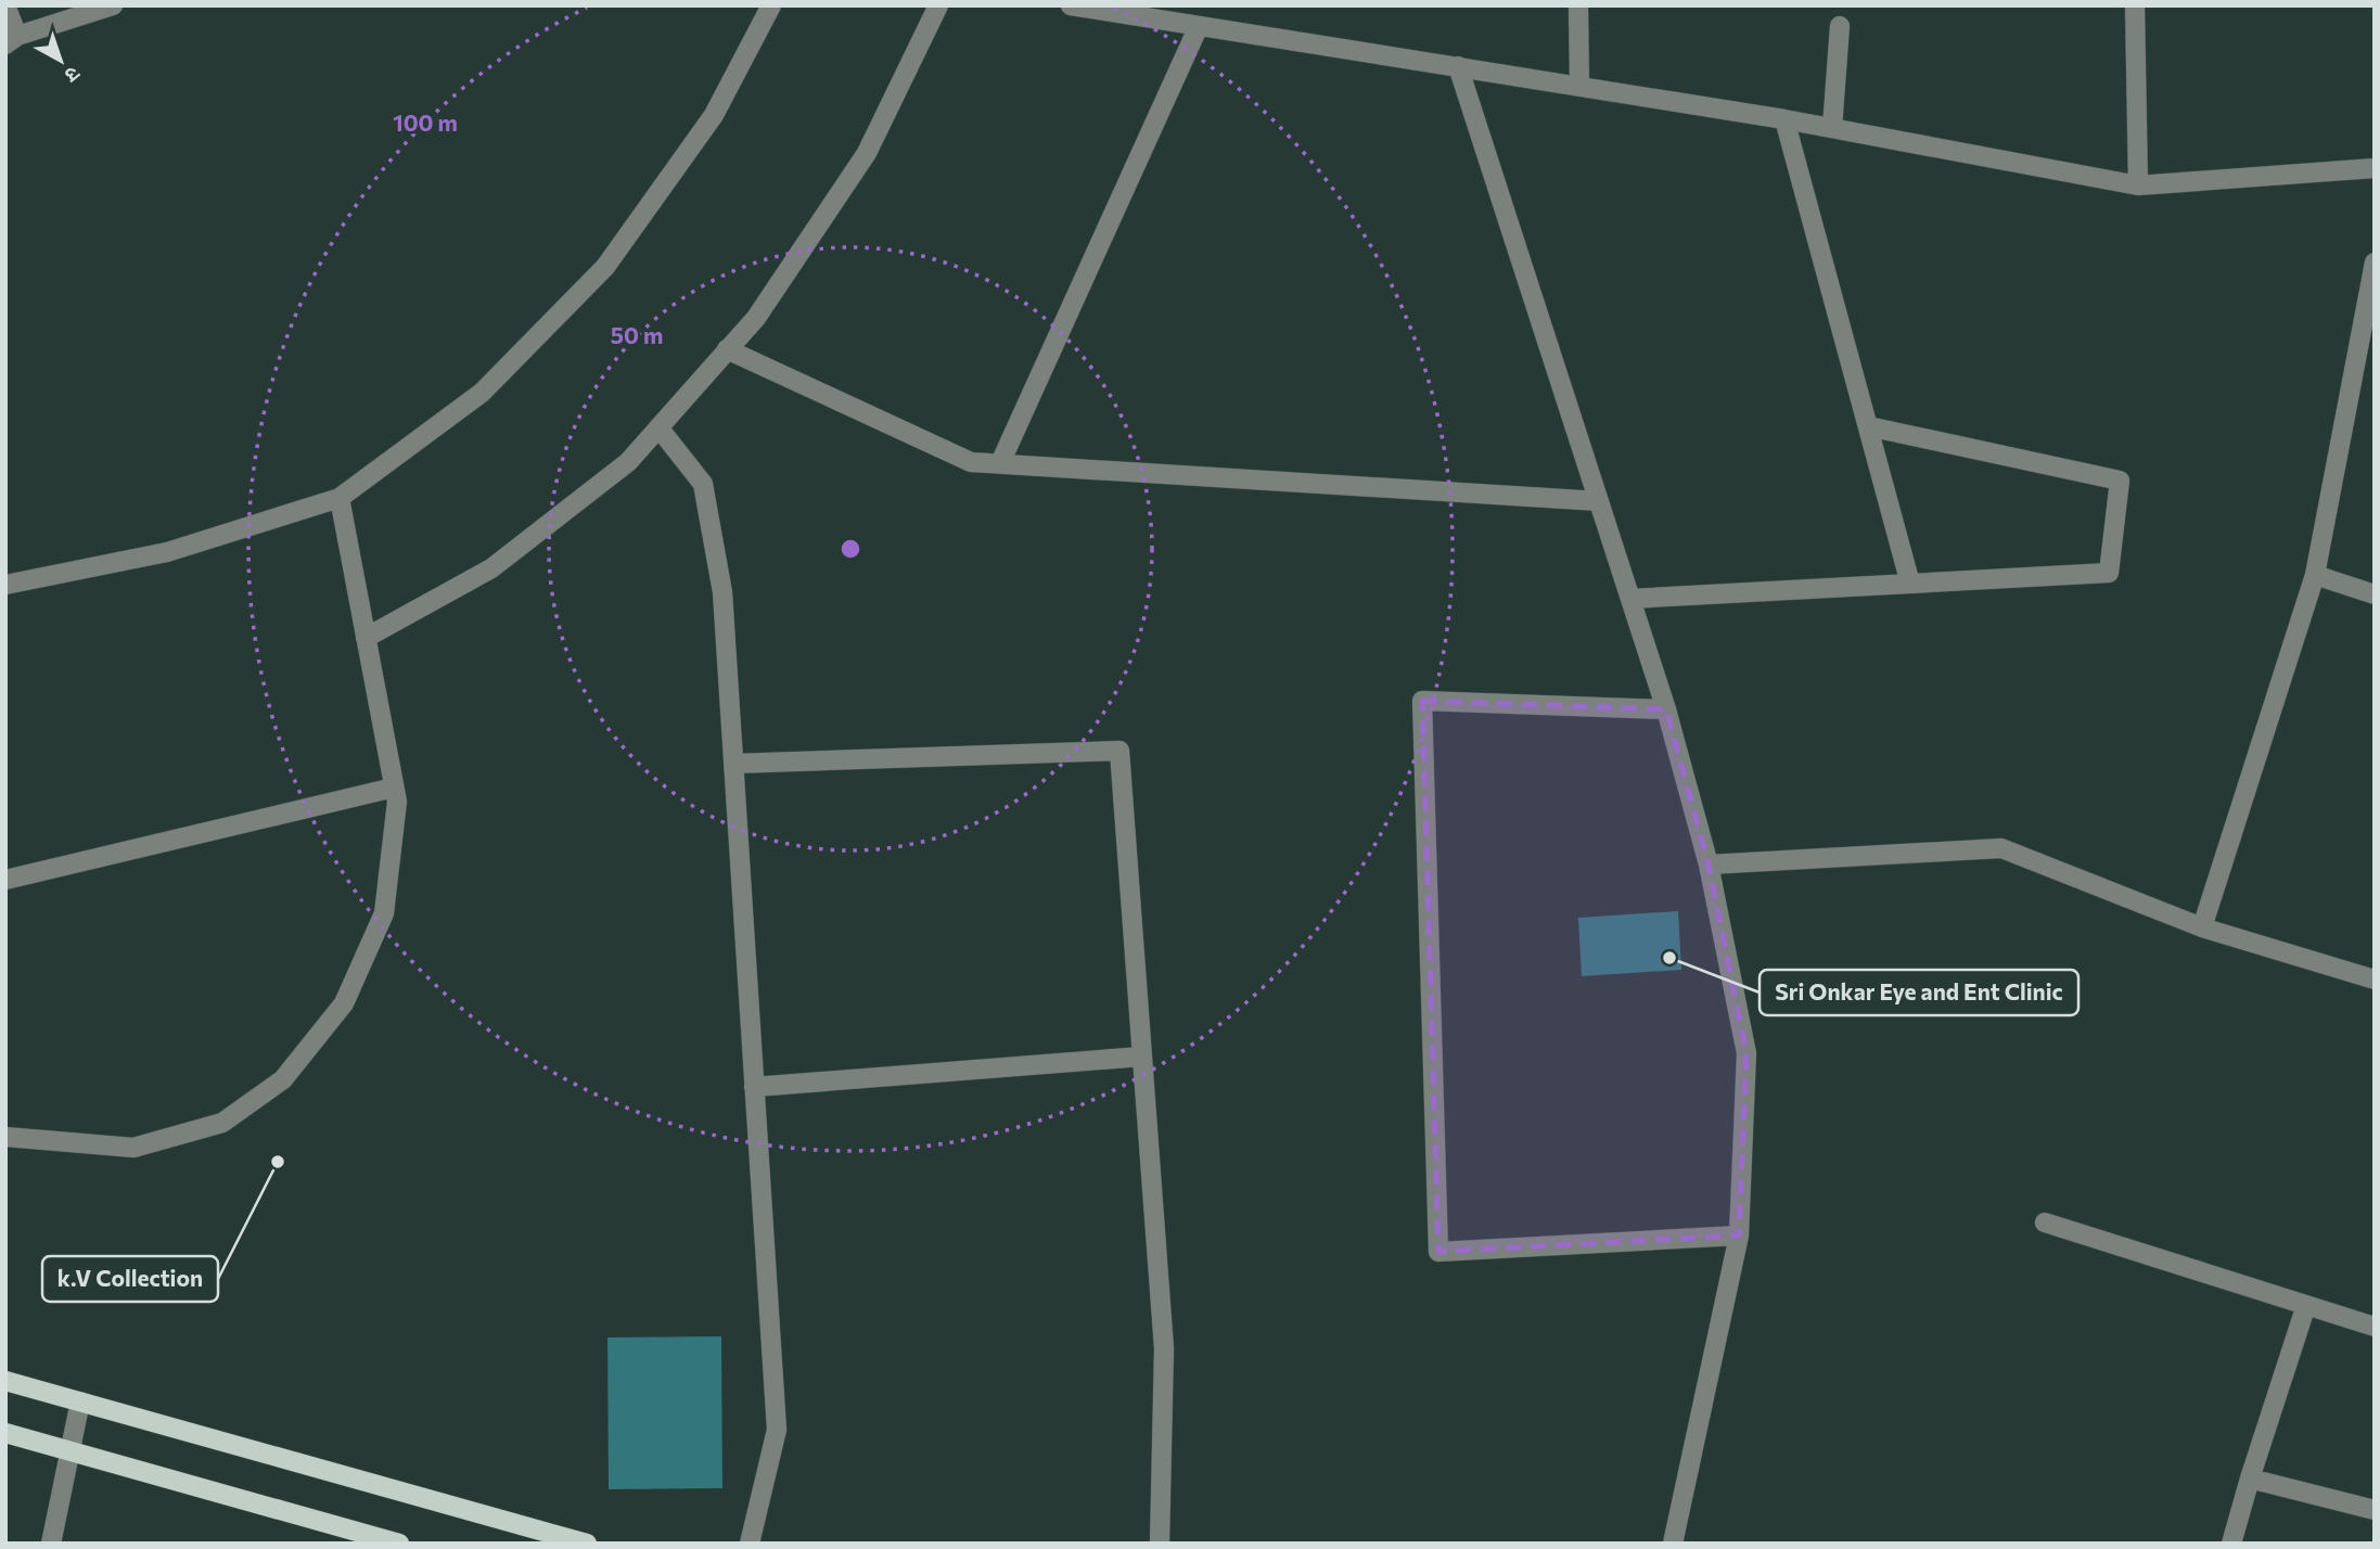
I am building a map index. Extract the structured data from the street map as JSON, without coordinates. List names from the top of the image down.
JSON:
{
  "places": ["Sri Onkar Eye and Ent Clinic", "k.V Collection"],
  "north": "bottom right",
  "rings": ["100 m", "50 m"]
}
